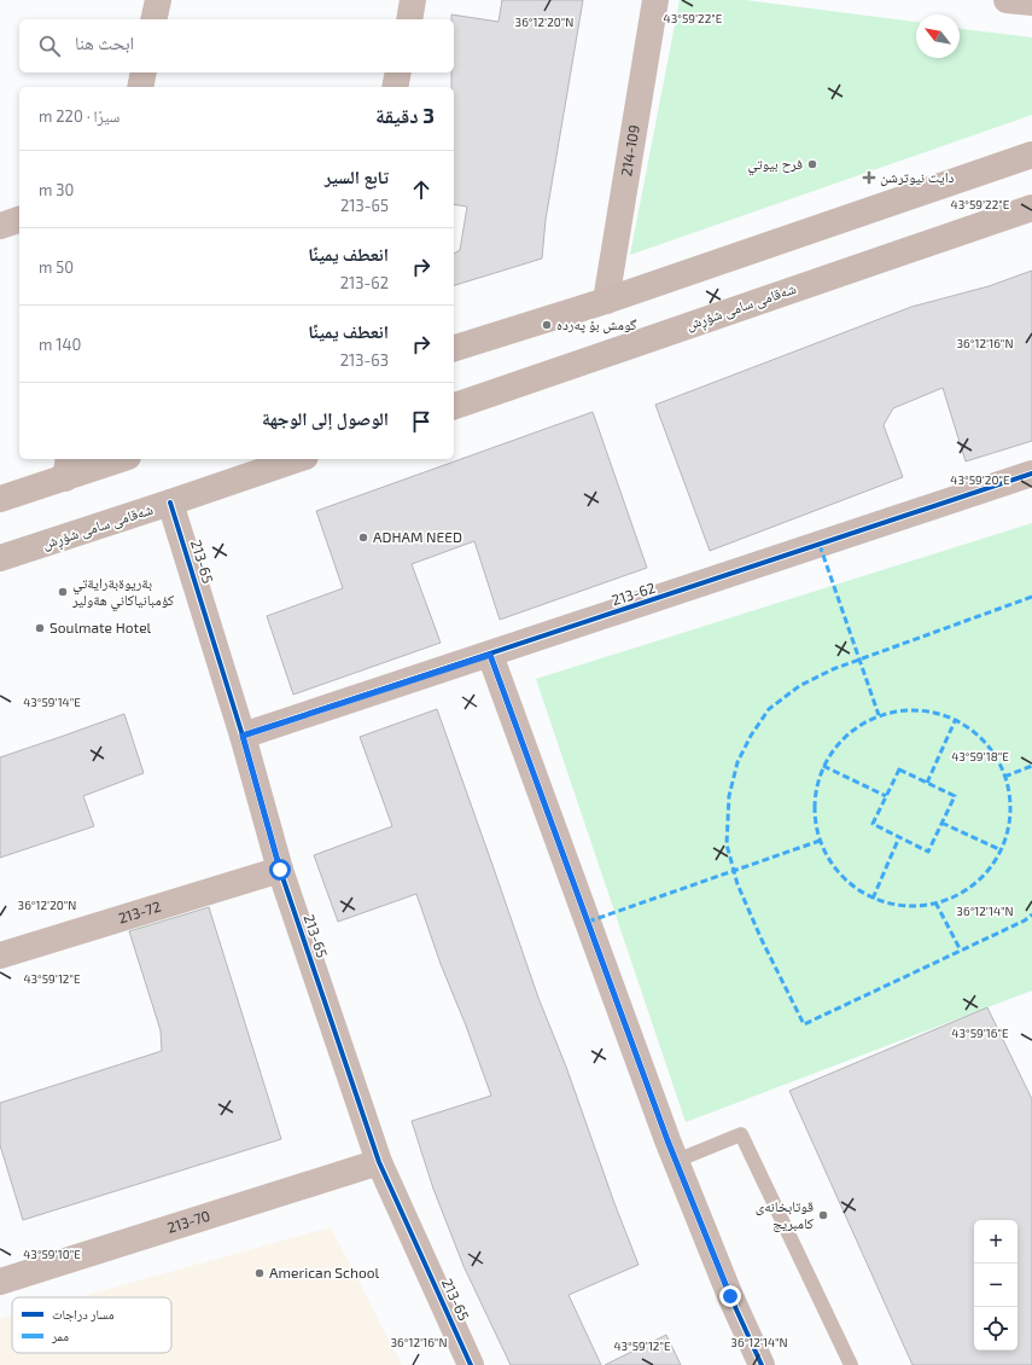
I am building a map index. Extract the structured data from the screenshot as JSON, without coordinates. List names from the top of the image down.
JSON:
{
  "streets": {
    "main road": ["شەقامی سامی شۆڕش"],
    "street": [
      "214-109",
      "213-65",
      "213-62",
      "213-72",
      "213-70"
    ]
  },
  "crossings": [
    ["شەقامی سامی شۆڕش", "213-65"],
    ["213-65", "213-62"],
    ["213-65", "213-72"],
    ["213-65", "213-70"]
  ],
  "places": {
    "other": [
      "فرح بيوتي",
      "گومش بۆ پەردە",
      "ADHAM NEED",
      "بةريوةبةرايةتي كؤمبانياكاني هةولير",
      "Soulmate Hotel",
      "قوتابخانەی کامبریج",
      "American School"
    ],
    "health": ["دايت نيوترشن"]
  },
  "legend": ["مسار دراجات", "ممر"],
  "north": "top left",
  "page": {
    "search": "ابحث هنا",
    "heading": ["3 دقيقة", "سيرًا · 220 m"],
    "list": [
      ["تابع السير", "213-65", "30 m"],
      ["انعطف يمينًا", "213-62", "50 m"],
      ["انعطف يمينًا", "213-63", "140 m"],
      "الوصول إلى الوجهة"
    ],
    "map_buttons": ["+", "−"]
  },
  "coordinates": [
    "43°59'22\"E",
    "36°12'20\"N",
    "36°12'16\"N",
    "43°59'20\"E",
    "43°59'14\"E",
    "43°59'18\"E",
    "36°12'14\"N",
    "43°59'12\"E",
    "43°59'16\"E",
    "43°59'10\"E"
  ]
}
